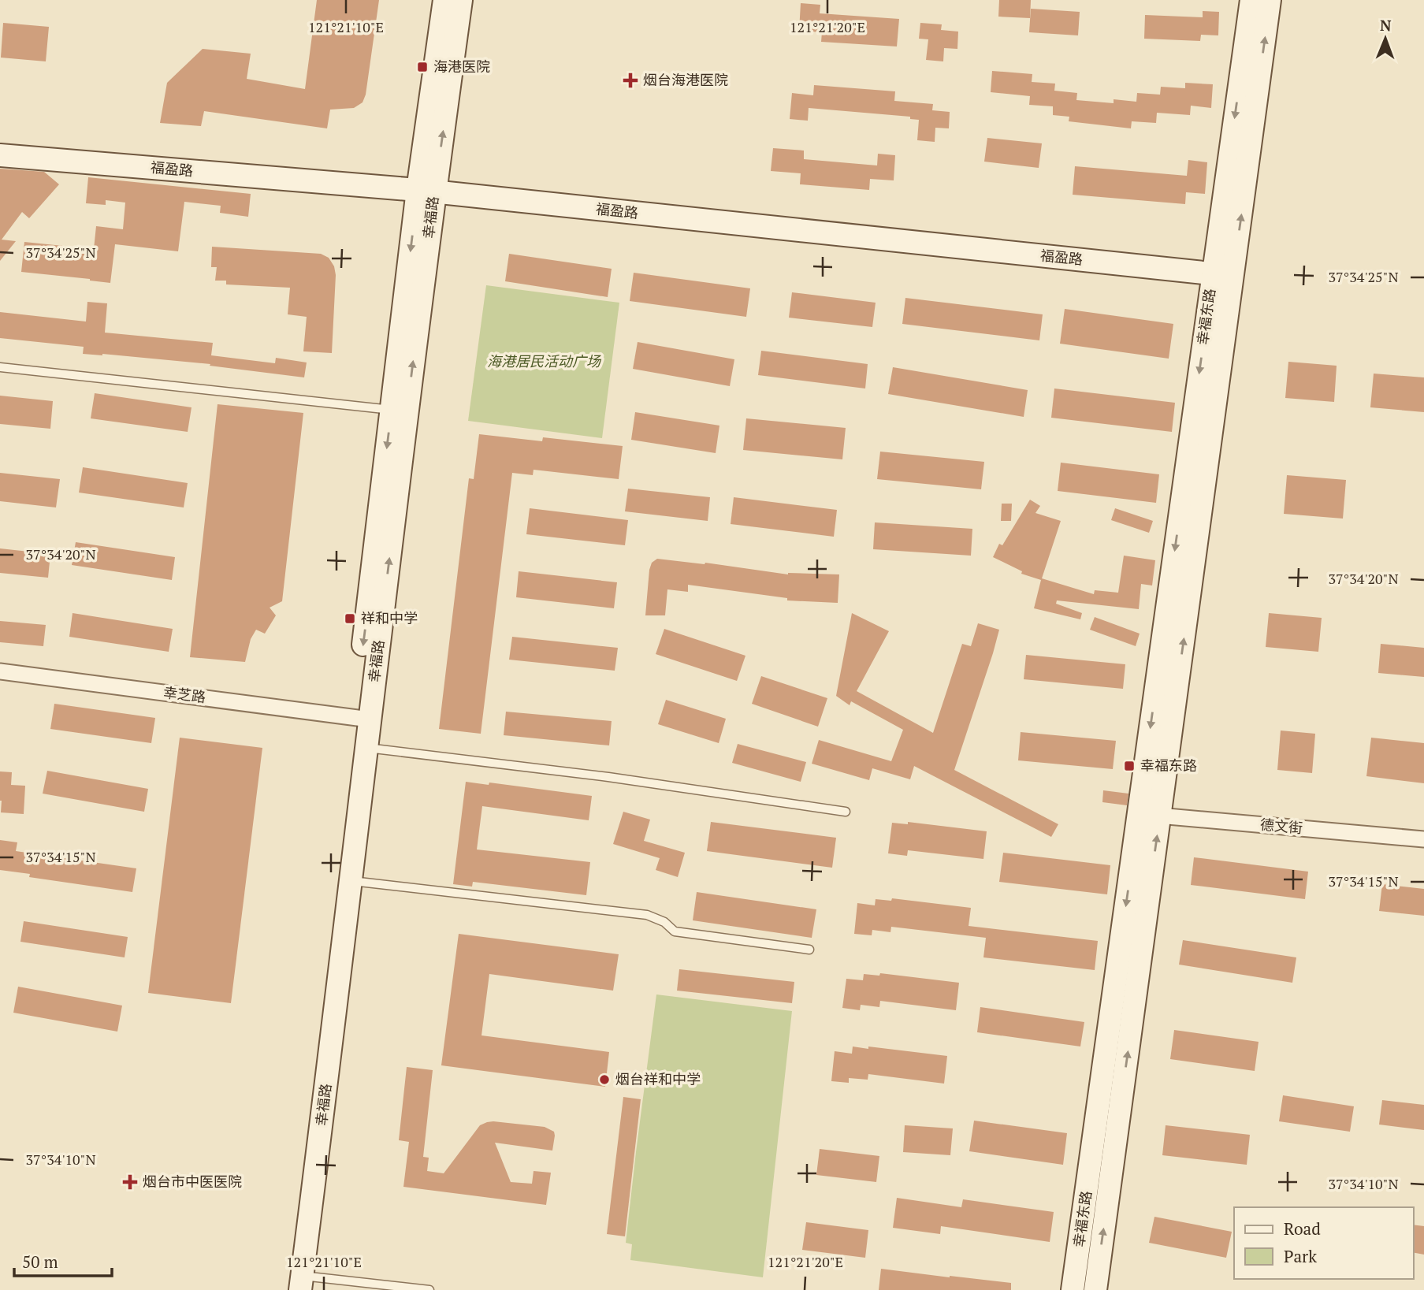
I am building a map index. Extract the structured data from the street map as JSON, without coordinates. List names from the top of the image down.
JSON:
{
  "streets": {
    "street": [
      "福盈路",
      "幸福路",
      "幸福东路",
      "幸芝路",
      "德文街"
    ]
  },
  "crossings": [
    ["福盈路", "幸福路"],
    ["福盈路", "幸福东路"],
    ["幸福路", "幸芝路"],
    ["幸福东路", "德文街"]
  ],
  "parks": ["海港居民活动广场"],
  "places": {
    "transit": ["海港医院", "祥和中学", "幸福东路"],
    "health": ["烟台海港医院", "烟台市中医医院"],
    "other": ["烟台祥和中学"]
  },
  "legend": ["Road", "Park"],
  "scale_bar": "50 m",
  "north": "top",
  "coordinates": [
    "121°21'10\"E",
    "121°21'20\"E",
    "37°34'25\"N",
    "37°34'20\"N",
    "37°34'15\"N",
    "37°34'10\"N"
  ]
}
